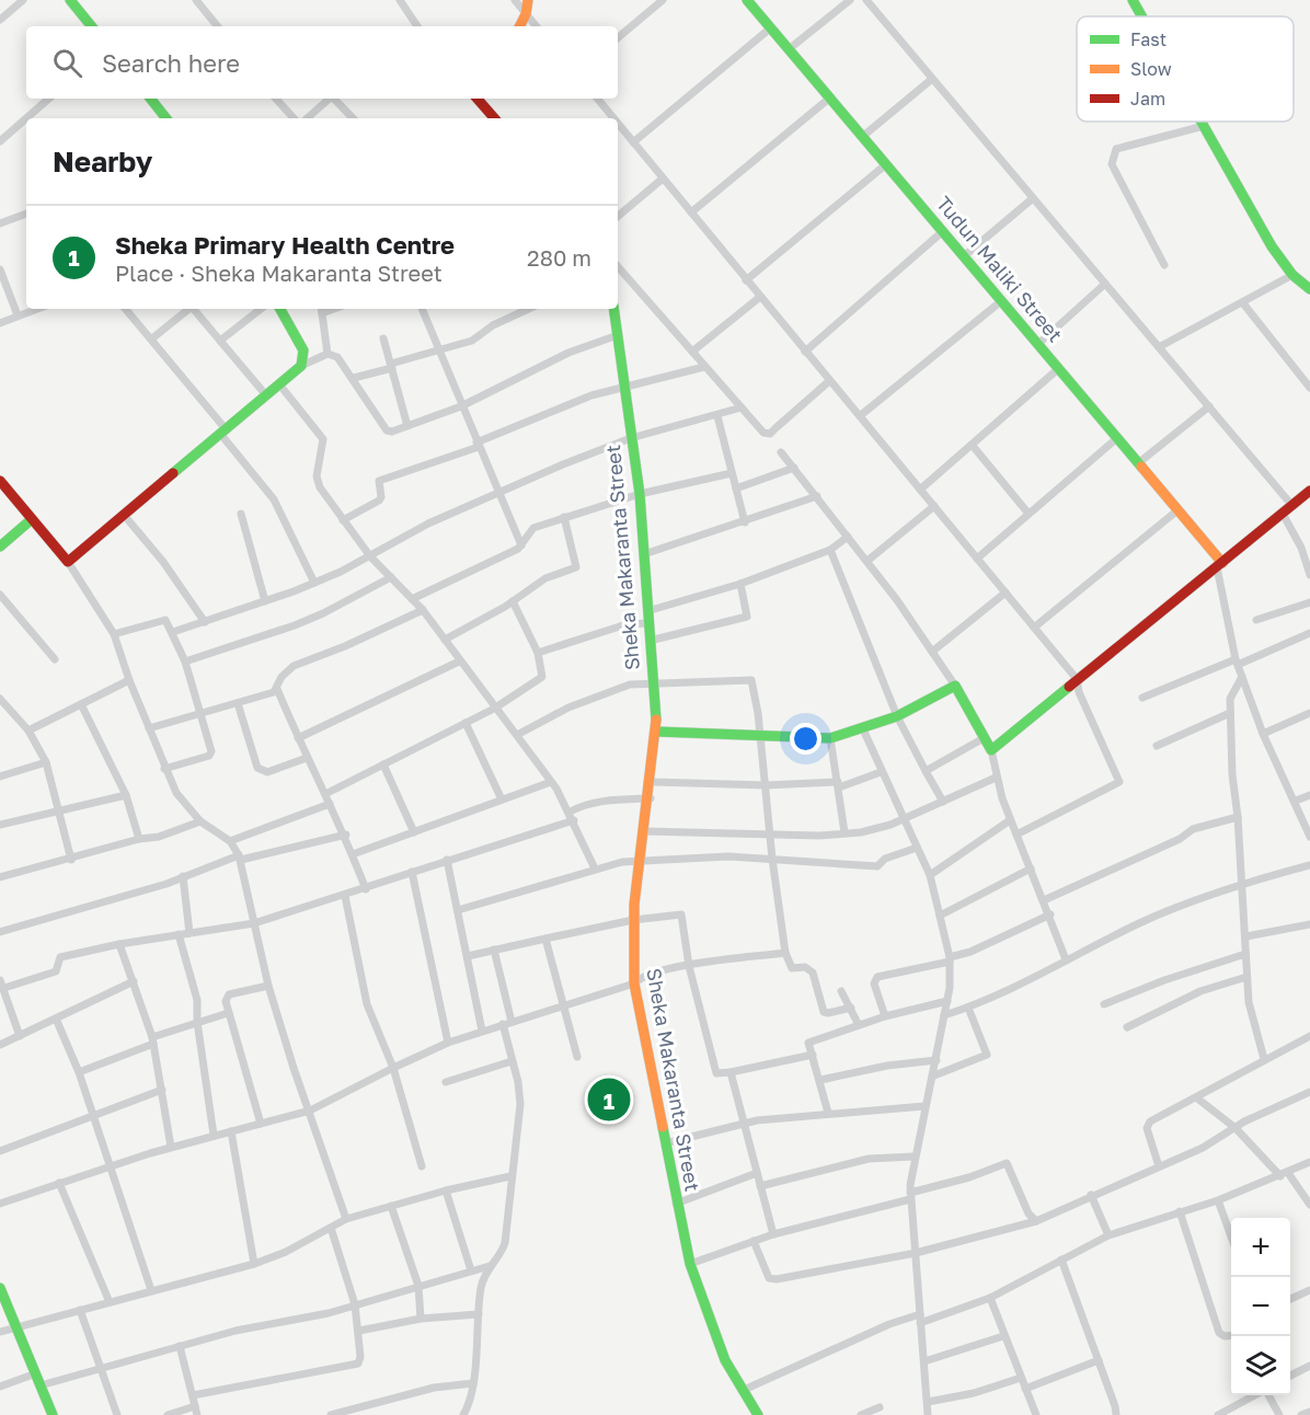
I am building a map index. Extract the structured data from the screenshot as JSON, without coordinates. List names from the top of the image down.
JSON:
{
  "streets": {
    "street": ["Tudun Maliki Street", "Sheka Makaranta Street"]
  },
  "legend": ["Fast", "Slow", "Jam"],
  "page": {
    "search": "Search here",
    "heading": "Nearby",
    "list": [
      {
        "mark": "1",
        "name": "Sheka Primary Health Centre",
        "note": "Place · Sheka Makaranta Street",
        "value": "280 m"
      }
    ],
    "pins": "1",
    "map_buttons": ["+", "−"]
  }
}
